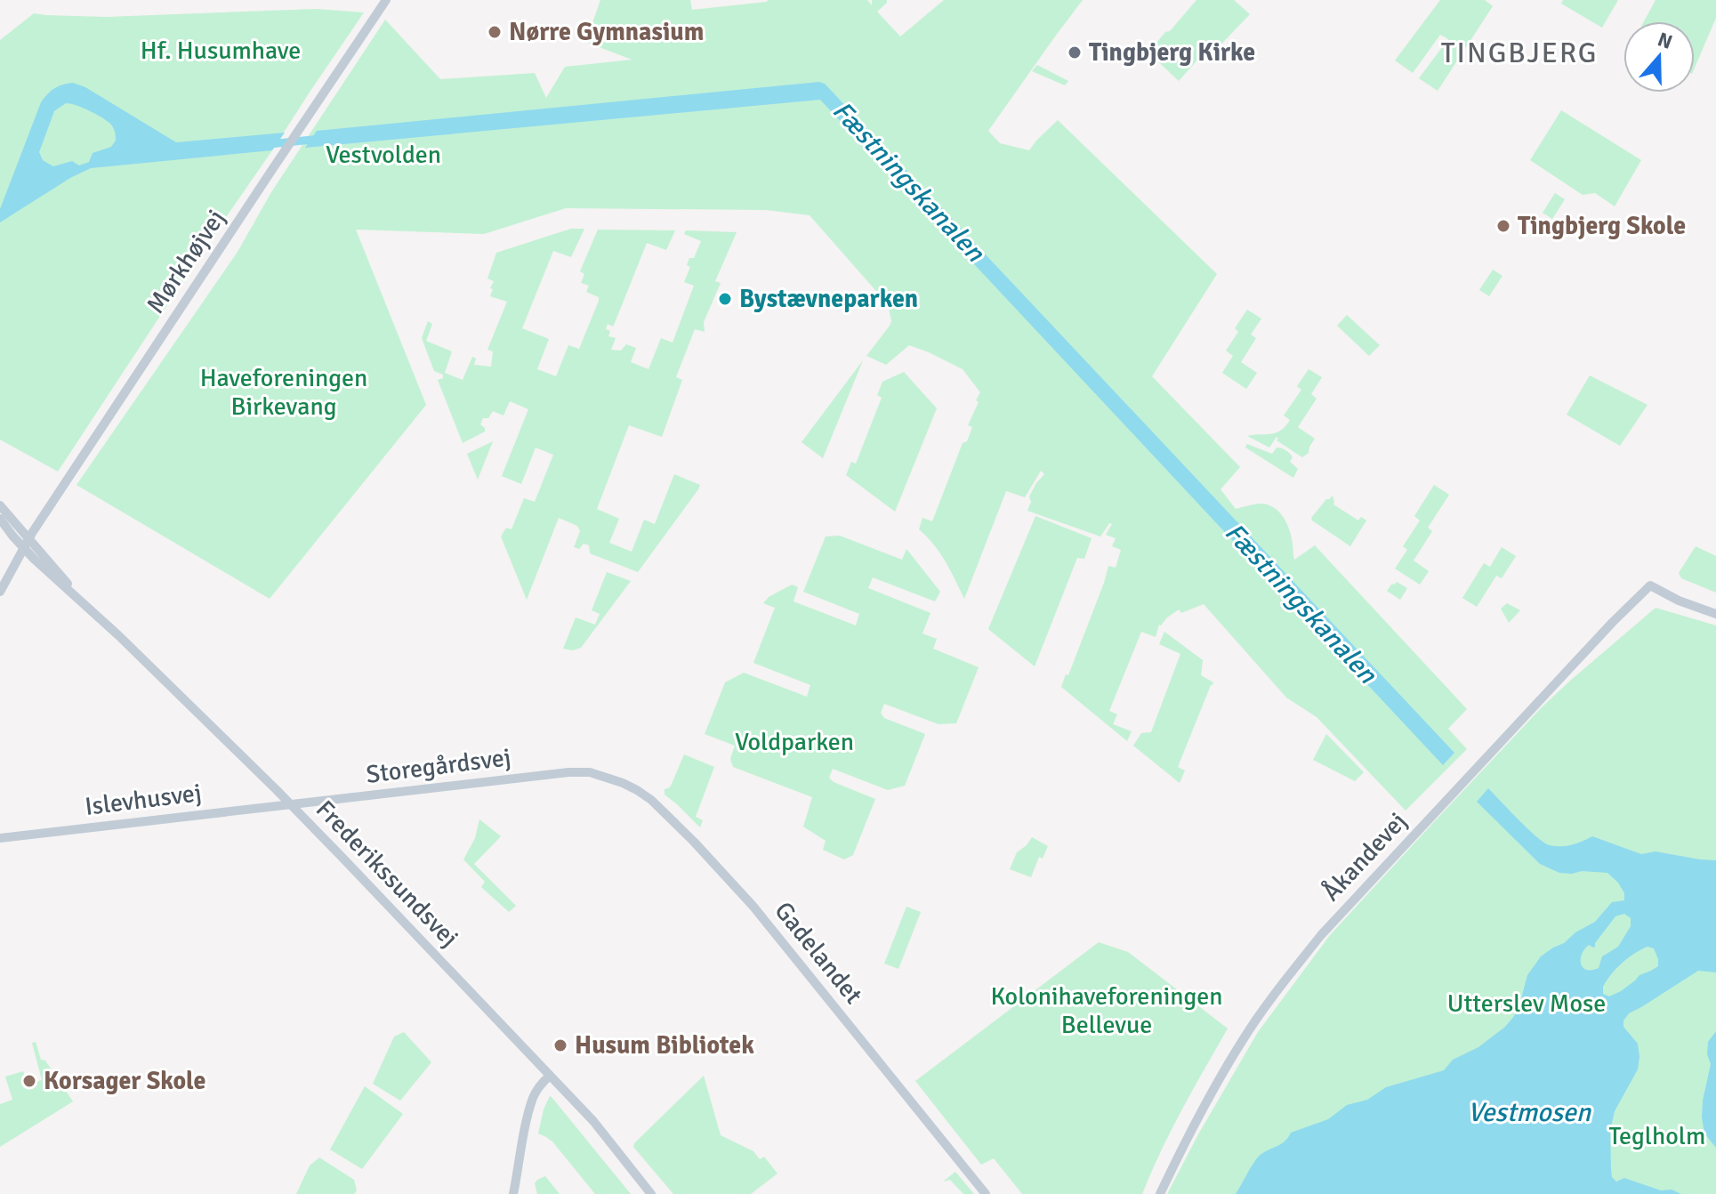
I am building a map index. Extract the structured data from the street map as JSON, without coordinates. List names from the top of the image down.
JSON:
{
  "streets": {
    "street": [
      "Mørkhøjvej",
      "Storegårdsvej",
      "Islevhusvej",
      "Åkandevej",
      "Frederikssundsvej",
      "Gadelandet"
    ]
  },
  "crossings": [
    ["Mørkhøjvej", "Frederikssundsvej"],
    ["Storegårdsvej", "Islevhusvej"],
    ["Storegårdsvej", "Frederikssundsvej"],
    ["Storegårdsvej", "Gadelandet"],
    ["Islevhusvej", "Frederikssundsvej"]
  ],
  "districts": ["TINGBJERG"],
  "water": ["Fæstningskanalen", "Vestmosen"],
  "parks": [
    "Hf. Husumhave",
    "Vestvolden",
    "Haveforeningen Birkevang",
    "Voldparken",
    "Kolonihaveforeningen Bellevue",
    "Utterslev Mose",
    "Teglholm"
  ],
  "places": [
    "Nørre Gymnasium",
    "Tingbjerg Kirke",
    "Tingbjerg Skole",
    "Bystævneparken",
    "Husum Bibliotek",
    "Korsager Skole"
  ],
  "north": "top"
}
